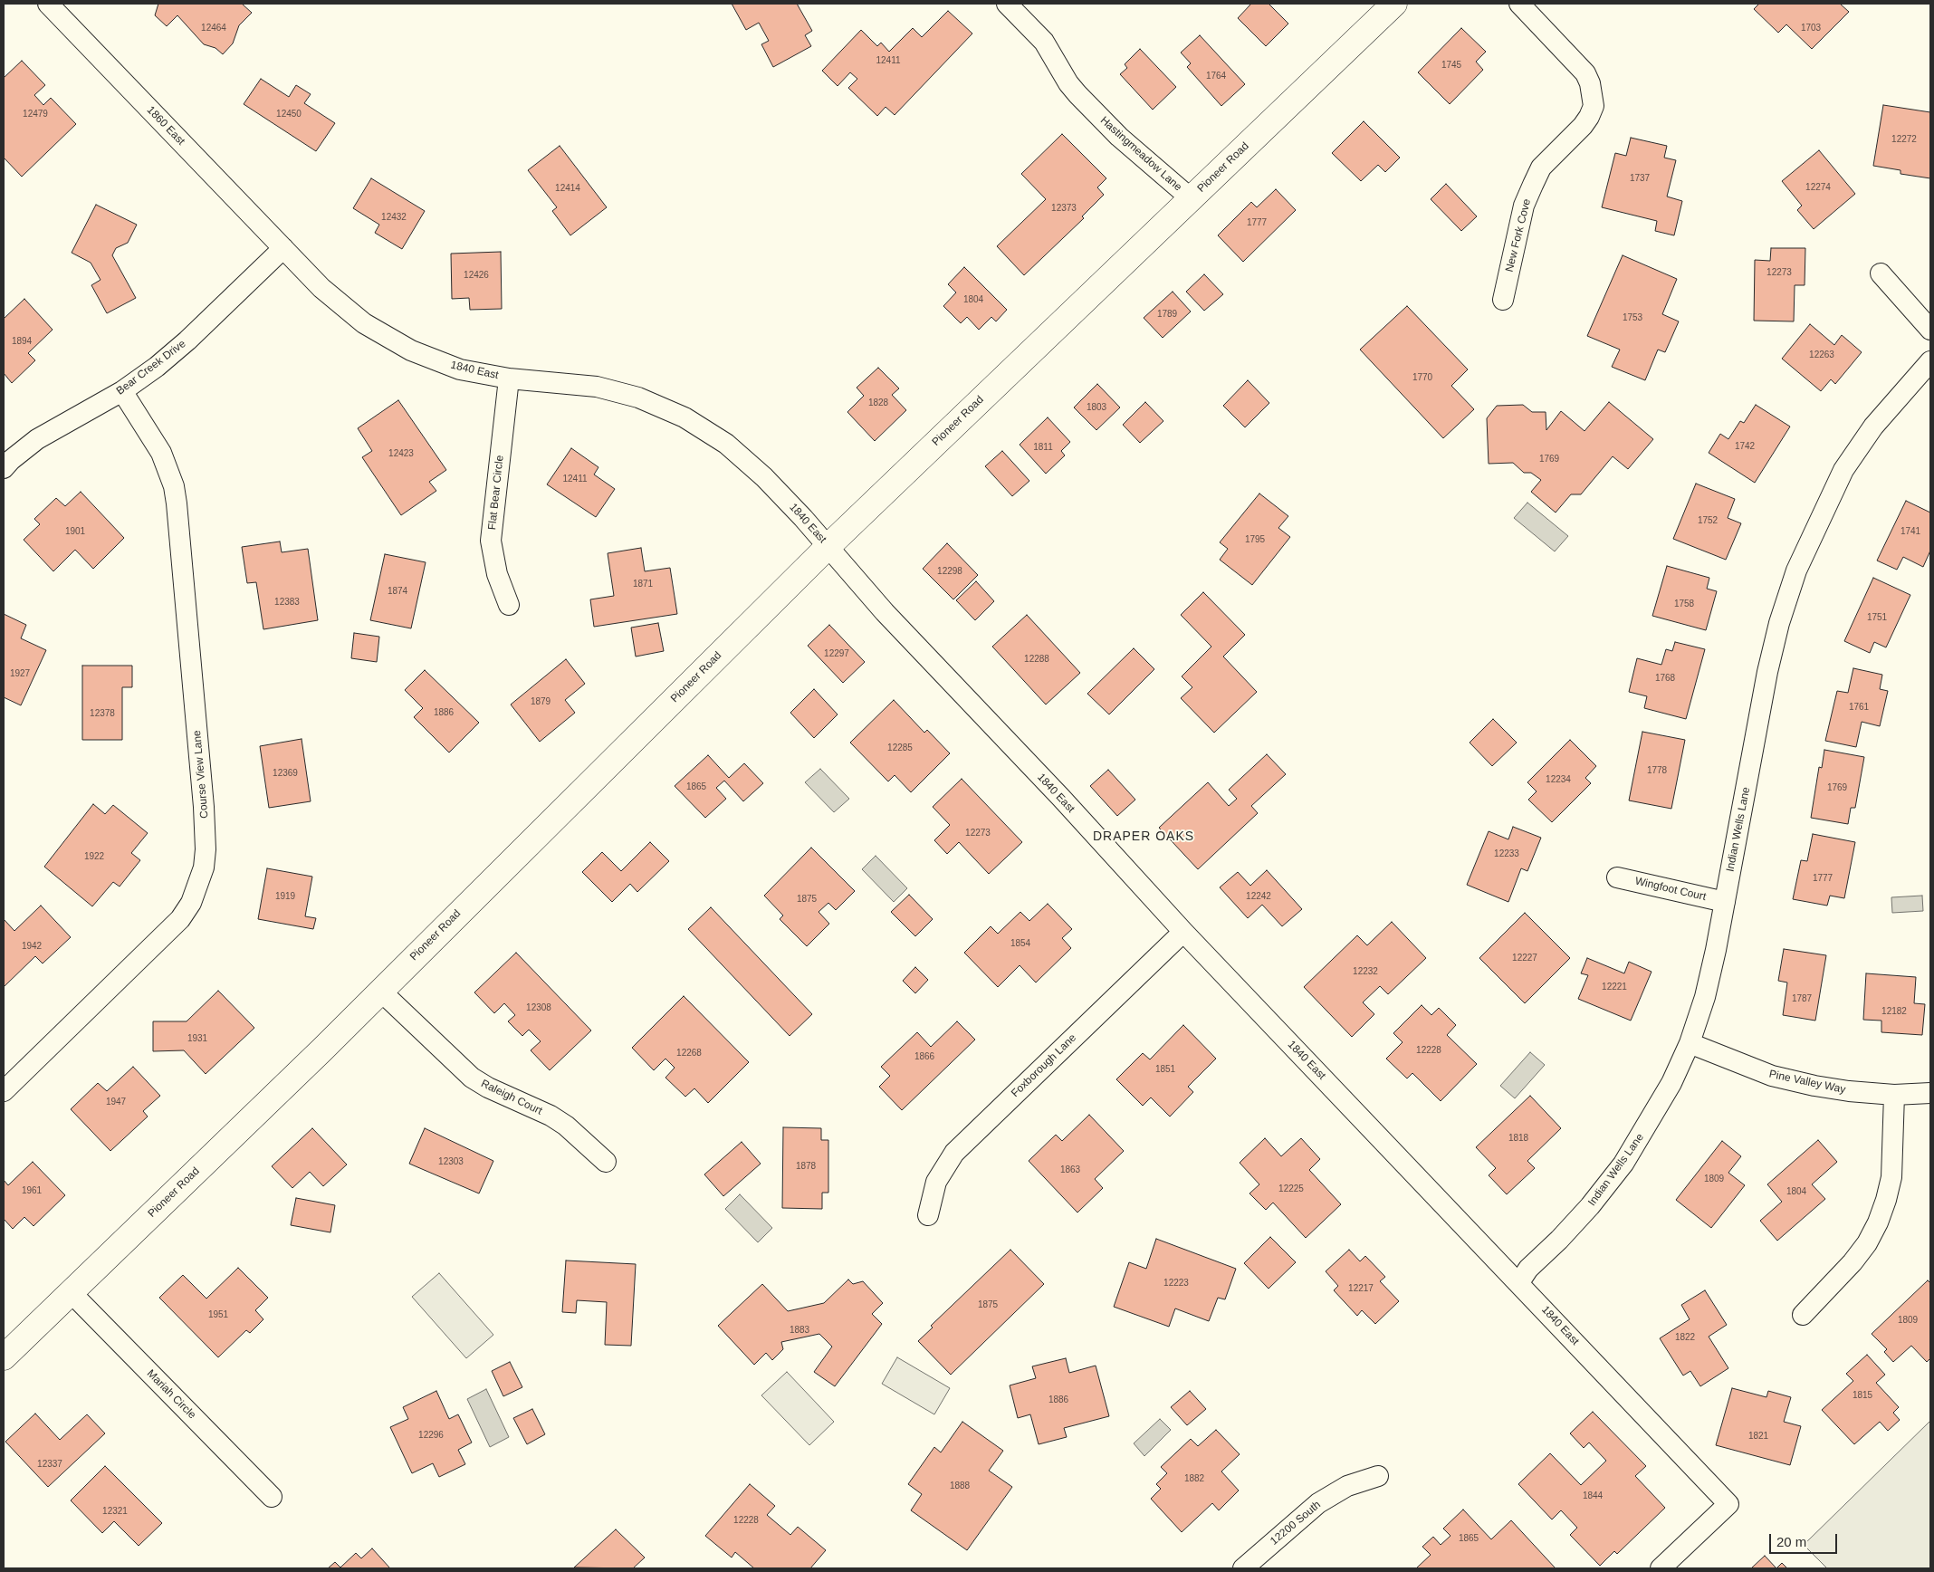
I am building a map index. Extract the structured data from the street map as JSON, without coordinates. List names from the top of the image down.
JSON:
{
  "streets": {
    "street": [
      "1860 East",
      "Hastingmeadow Lane",
      "Pioneer Road",
      "New Fork Cove",
      "Bear Creek Drive",
      "1840 East",
      "Flat Bear Circle",
      "Course View Lane",
      "Indian Wells Lane",
      "Wingfoot Court",
      "Foxborough Lane",
      "Pine Valley Way",
      "Raleigh Court",
      "Mariah Circle",
      "12200 South"
    ]
  },
  "crossings": [
    ["1860 East", "Bear Creek Drive"],
    ["1860 East", "1840 East"],
    ["Hastingmeadow Lane", "Pioneer Road"],
    ["Pioneer Road", "1840 East"],
    ["Pioneer Road", "Raleigh Court"],
    ["Pioneer Road", "Mariah Circle"],
    ["Bear Creek Drive", "1840 East"],
    ["Bear Creek Drive", "Course View Lane"],
    ["1840 East", "Flat Bear Circle"],
    ["1840 East", "Indian Wells Lane"],
    ["1840 East", "Foxborough Lane"],
    ["Indian Wells Lane", "Wingfoot Court"],
    ["Indian Wells Lane", "Pine Valley Way"]
  ],
  "districts": ["DRAPER OAKS"],
  "house_numbers": [
    "12464",
    "1703",
    "12411",
    "1745",
    "1764",
    "12479",
    "12450",
    "12272",
    "1737",
    "12274",
    "12414",
    "12373",
    "12432",
    "1777",
    "12273",
    "12426",
    "1804",
    "1789",
    "1753",
    "1894",
    "12263",
    "1770",
    "1828",
    "1803",
    "1742",
    "1811",
    "12423",
    "1769",
    "12411",
    "1752",
    "1901",
    "1741",
    "1795",
    "12298",
    "1871",
    "1874",
    "12383",
    "1758",
    "1751",
    "12297",
    "12288",
    "1927",
    "1768",
    "1879",
    "1761",
    "1886",
    "12378",
    "12285",
    "1778",
    "12369",
    "12234",
    "1865",
    "1769",
    "12273",
    "12233",
    "1922",
    "1777",
    "1919",
    "12242",
    "1875",
    "1854",
    "1942",
    "12227",
    "12232",
    "12221",
    "1787",
    "12308",
    "12182",
    "1931",
    "12228",
    "12268",
    "1866",
    "1851",
    "1947",
    "1818",
    "12303",
    "1878",
    "1863",
    "1809",
    "12225",
    "1961",
    "1804",
    "12223",
    "12217",
    "1875",
    "1951",
    "1809",
    "1883",
    "1822",
    "1815",
    "1886",
    "12296",
    "1821",
    "12337",
    "1882",
    "1888",
    "1844",
    "12321",
    "12228",
    "1865"
  ],
  "scale_bar": "20 m"
}
